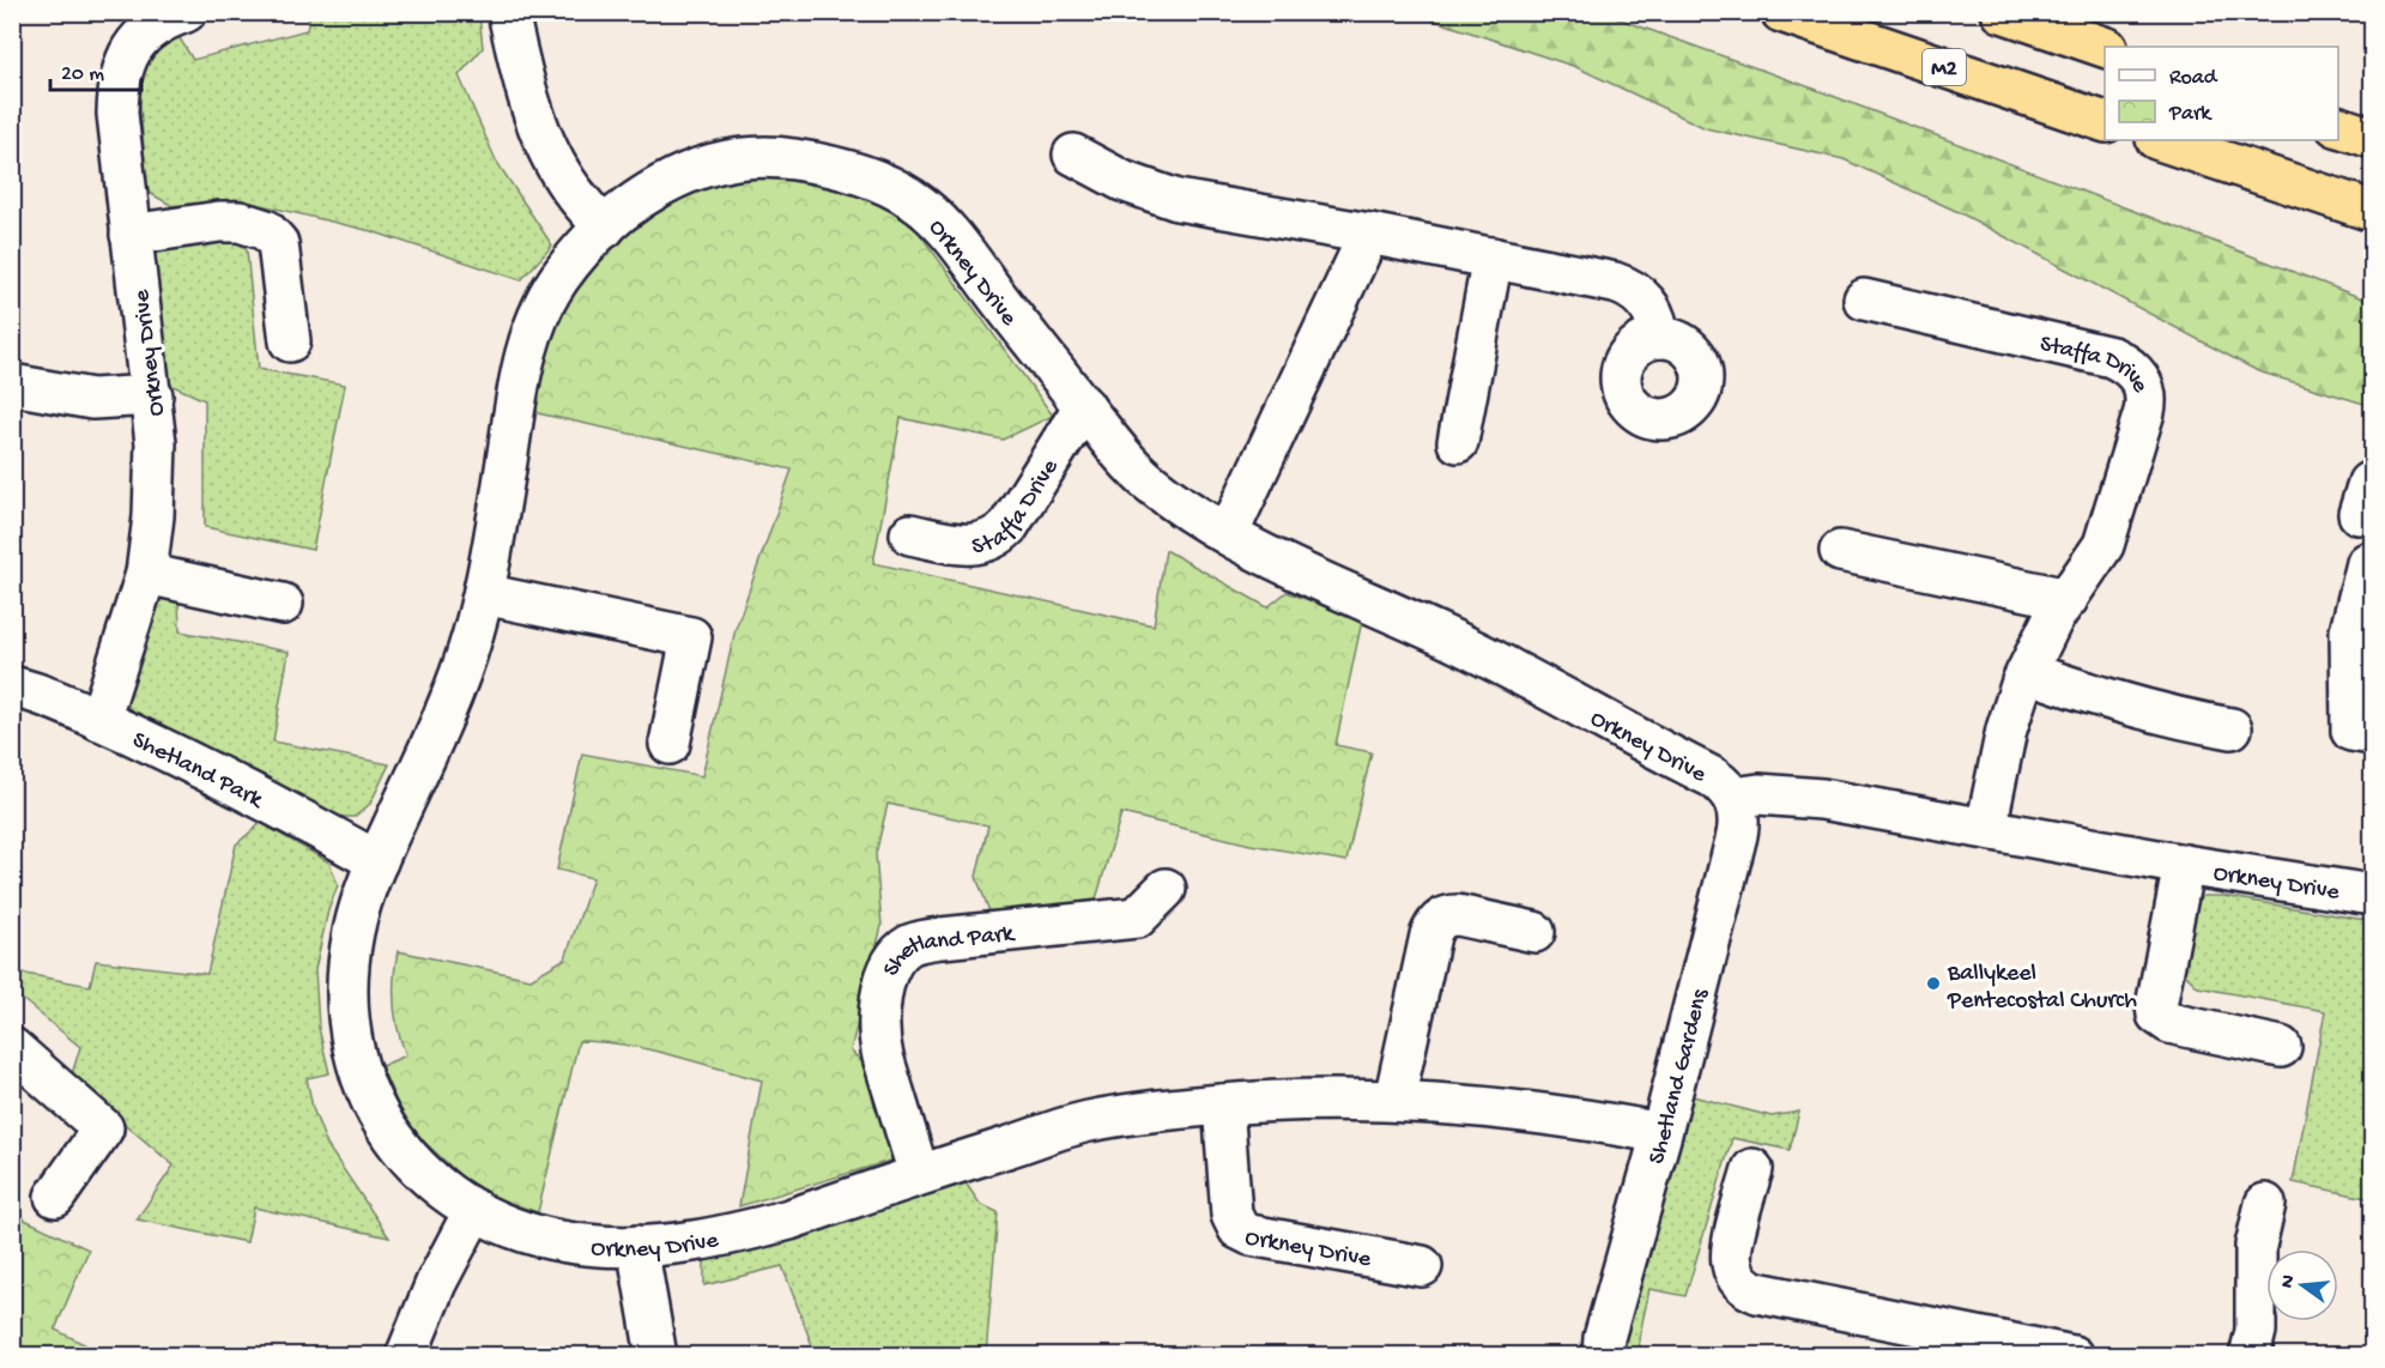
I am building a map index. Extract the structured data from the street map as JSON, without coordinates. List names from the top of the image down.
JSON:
{
  "streets": {
    "highway": ["M2"],
    "street": [
      "Orkney Drive",
      "Staffa Drive",
      "Shetland Park",
      "Shetland Gardens"
    ]
  },
  "crossings": [
    ["Orkney Drive", "Staffa Drive"],
    ["Orkney Drive", "Shetland Park"],
    ["Orkney Drive", "Shetland Gardens"]
  ],
  "places": ["Ballykeel Pentecostal Church"],
  "legend": ["Road", "Park"],
  "scale_bar": "20 m",
  "north": "left"
}
